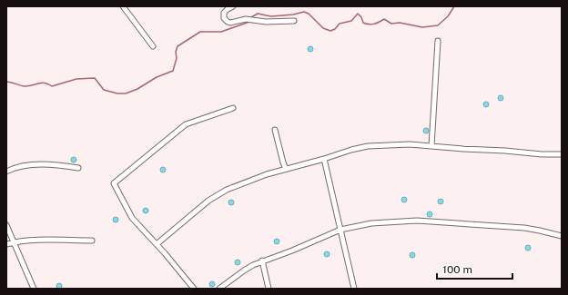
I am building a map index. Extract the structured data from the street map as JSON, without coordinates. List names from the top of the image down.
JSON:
{
  "scale_bar": "100 m"
}
